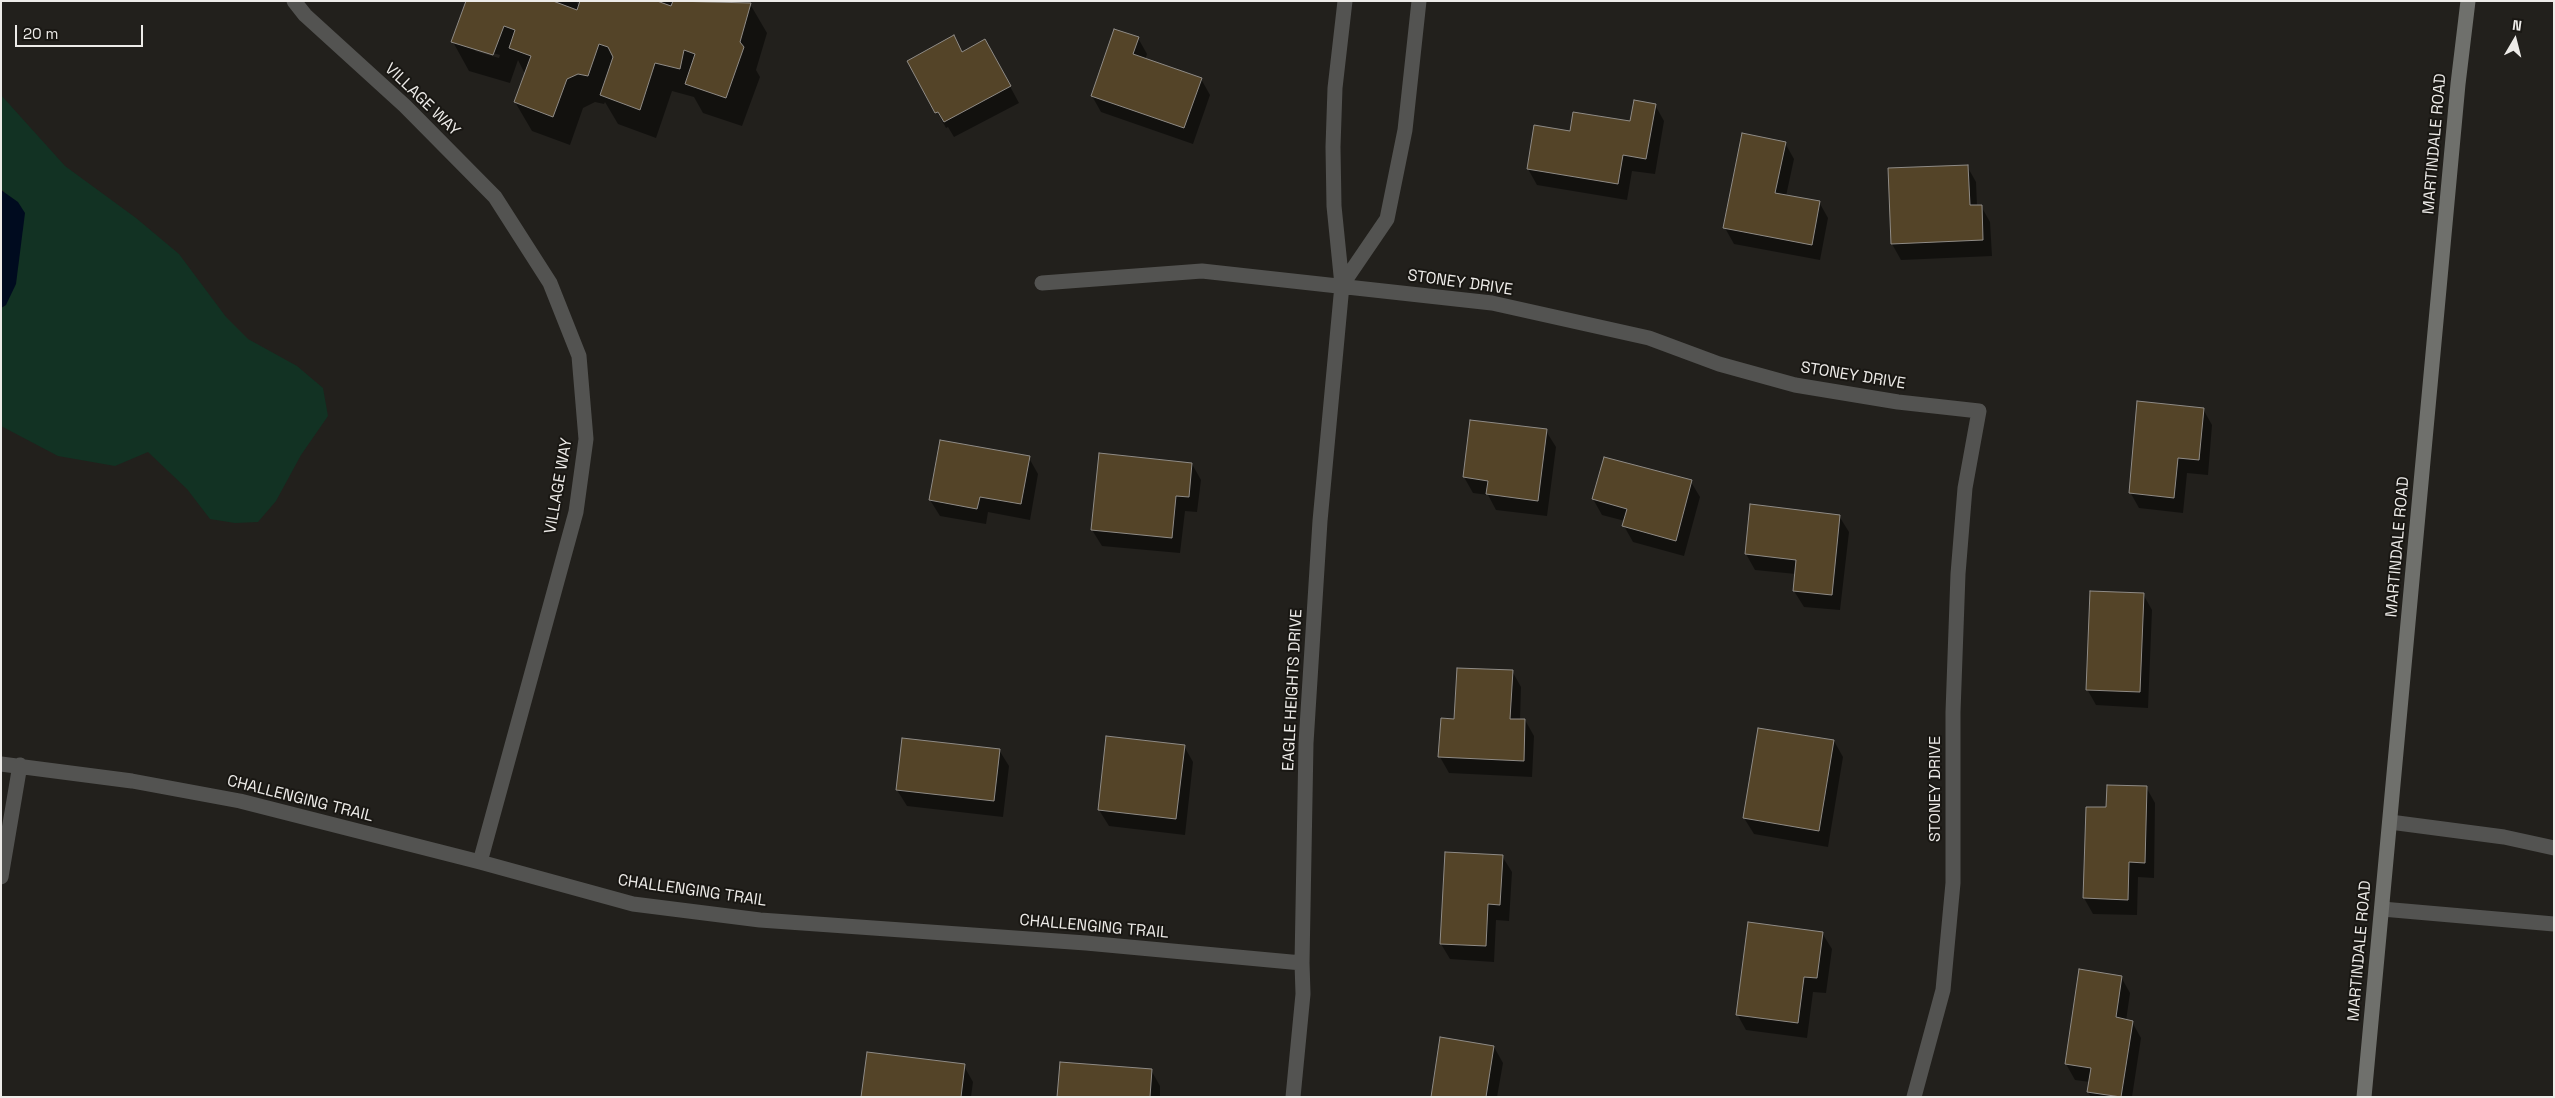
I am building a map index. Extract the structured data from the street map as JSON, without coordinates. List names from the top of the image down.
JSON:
{
  "streets": {
    "street": [
      "VILLAGE WAY",
      "MARTINDALE ROAD",
      "STONEY DRIVE",
      "EAGLE HEIGHTS DRIVE",
      "CHALLENGING TRAIL"
    ]
  },
  "crossings": [
    ["VILLAGE WAY", "CHALLENGING TRAIL"],
    ["STONEY DRIVE", "EAGLE HEIGHTS DRIVE"],
    ["EAGLE HEIGHTS DRIVE", "CHALLENGING TRAIL"]
  ],
  "scale_bar": "20 m",
  "north": "top"
}
